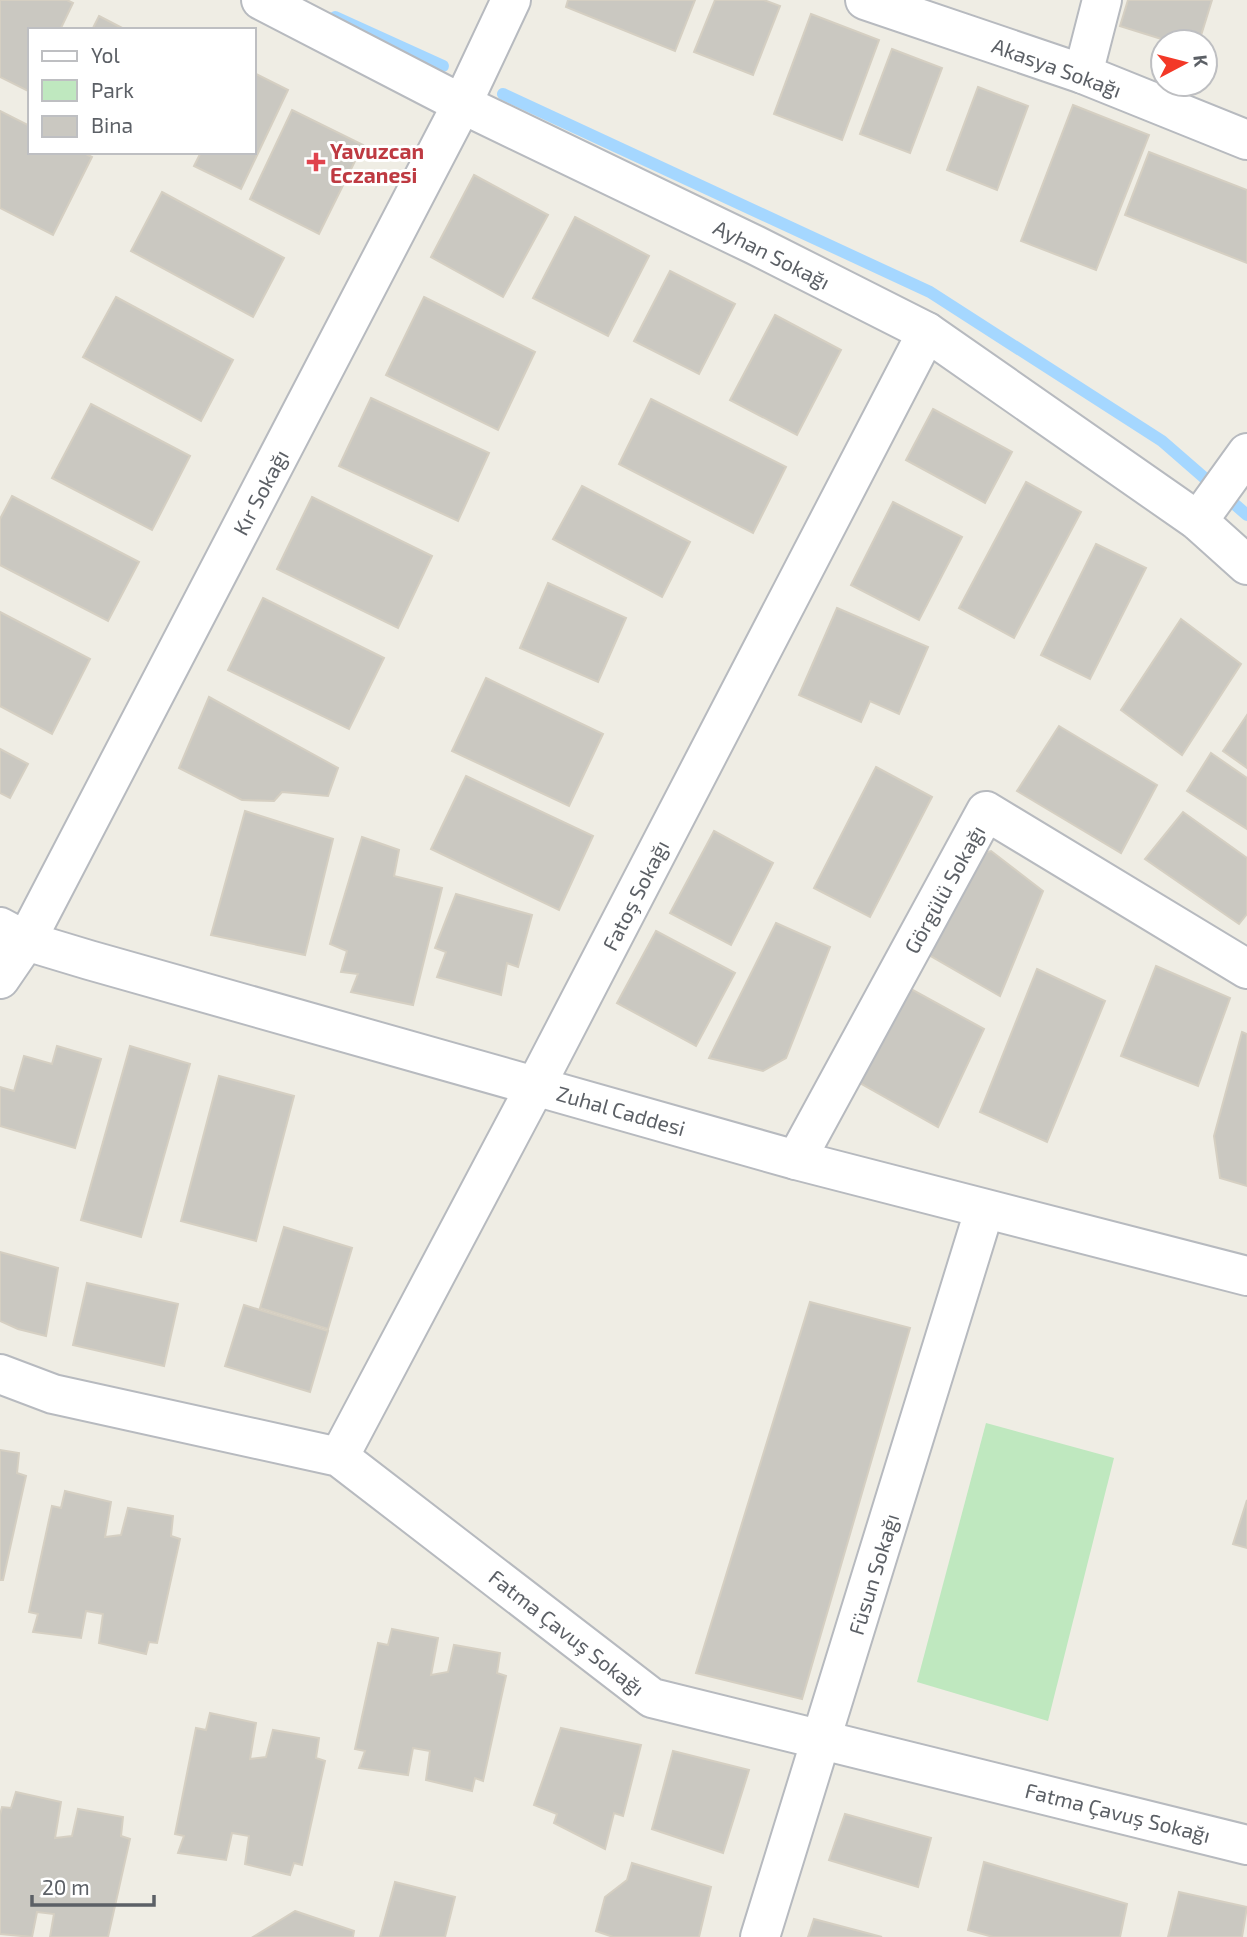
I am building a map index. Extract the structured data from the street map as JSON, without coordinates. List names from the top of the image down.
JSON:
{
  "streets": {
    "street": [
      "Akasya Sokağı",
      "Ayhan Sokağı",
      "Kır Sokağı",
      "Görgülü Sokağı",
      "Fatoş Sokağı",
      "Zuhal Caddesi",
      "Füsun Sokağı",
      "Fatma Çavuş Sokağı"
    ]
  },
  "crossings": [
    ["Ayhan Sokağı", "Kır Sokağı"],
    ["Ayhan Sokağı", "Fatoş Sokağı"],
    ["Kır Sokağı", "Zuhal Caddesi"],
    ["Görgülü Sokağı", "Zuhal Caddesi"],
    ["Fatoş Sokağı", "Zuhal Caddesi"],
    ["Fatoş Sokağı", "Fatma Çavuş Sokağı"],
    ["Zuhal Caddesi", "Füsun Sokağı"],
    ["Füsun Sokağı", "Fatma Çavuş Sokağı"]
  ],
  "places": {
    "health": ["Yavuzcan Eczanesi"]
  },
  "legend": ["Yol", "Park", "Bina"],
  "scale_bar": "20 m",
  "north": "right"
}
